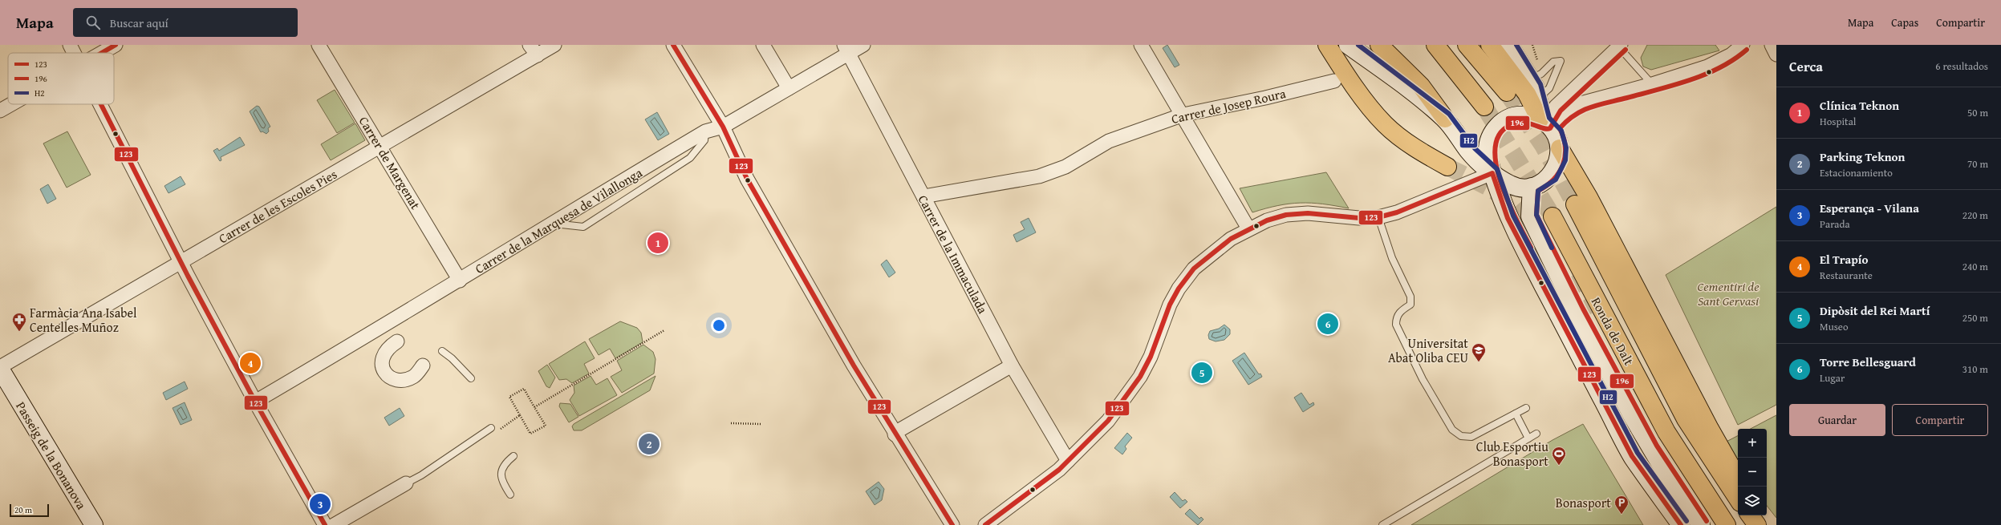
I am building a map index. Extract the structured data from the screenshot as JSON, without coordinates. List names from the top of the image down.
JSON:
{
  "streets": {
    "highway": ["Ronda de Dalt"],
    "street": [
      "Carrer de Josep Roura",
      "Carrer de Margenat",
      "Carrer de les Escoles Pies",
      "Carrer de la Marquesa de Vilallonga",
      "Carrer de la Immaculada",
      "Passeig de la Bonanova"
    ]
  },
  "crossings": [
    ["Carrer de Josep Roura", "Carrer de la Immaculada"],
    ["Carrer de Margenat", "Carrer de les Escoles Pies"],
    ["Carrer de Margenat", "Carrer de la Marquesa de Vilallonga"],
    ["Carrer de les Escoles Pies", "Passeig de la Bonanova"],
    ["Carrer de la Marquesa de Vilallonga", "Carrer de la Immaculada"]
  ],
  "parks": ["Cementiri de Sant Gervasi"],
  "places": {
    "pharmacy": ["Farmàcia Ana Isabel Centelles Muñoz"],
    "school or university": ["Universitat Abat Oliba CEU"],
    "sports": ["Club Esportiu Bonasport"],
    "parking": ["Bonasport"]
  },
  "lines": ["transit line 123", "transit line H2", "transit line 196"],
  "legend": ["123", "196", "H2"],
  "scale_bar": "20 m",
  "page": {
    "header": "Mapa",
    "search": "Buscar aquí",
    "nav": ["Mapa", "Capas", "Compartir"],
    "heading": ["Cerca", "6 resultados"],
    "list": [
      {
        "mark": "1",
        "name": "Clínica Teknon",
        "note": "Hospital",
        "value": "50 m"
      },
      {
        "mark": "2",
        "name": "Parking Teknon",
        "note": "Estacionamiento",
        "value": "70 m"
      },
      {
        "mark": "3",
        "name": "Esperança - Vilana",
        "note": "Parada",
        "value": "220 m"
      },
      {
        "mark": "4",
        "name": "El Trapío",
        "note": "Restaurante",
        "value": "240 m"
      },
      {
        "mark": "5",
        "name": "Dipòsit del Rei Martí",
        "note": "Museo",
        "value": "250 m"
      },
      {
        "mark": "6",
        "name": "Torre Bellesguard",
        "note": "Lugar",
        "value": "310 m"
      }
    ],
    "pins": [
      "1",
      "6",
      "4",
      "5",
      "2",
      "3"
    ],
    "buttons": ["Guardar", "Compartir"],
    "map_buttons": ["+", "−"],
    "scale": "20 m"
  }
}
